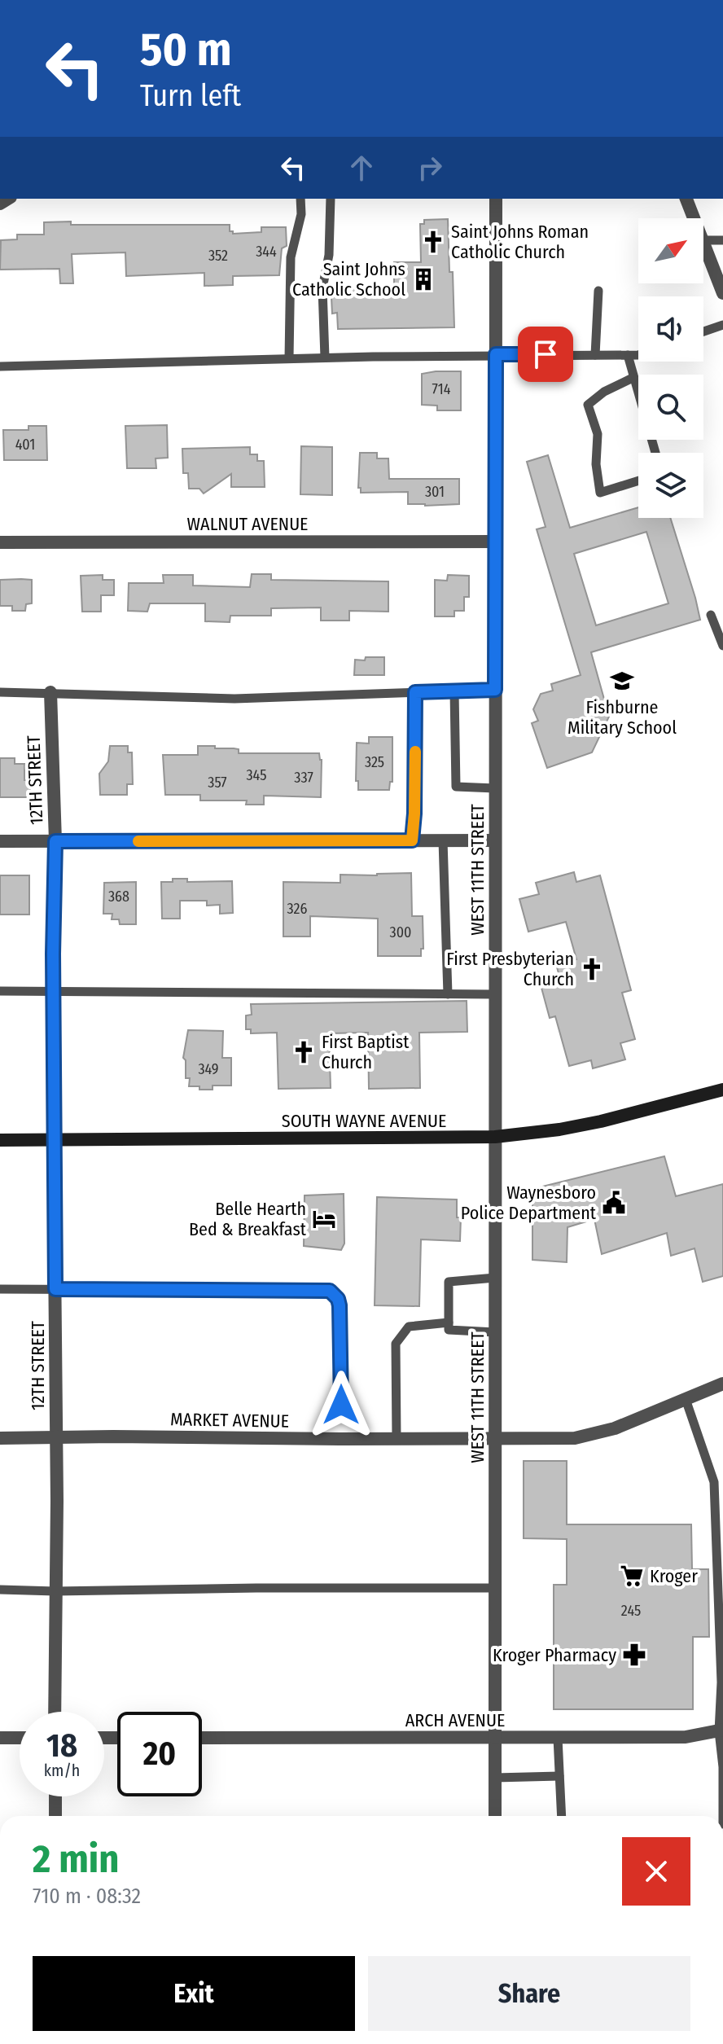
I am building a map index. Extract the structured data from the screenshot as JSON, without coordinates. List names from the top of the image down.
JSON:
{
  "streets": {
    "main road": ["SOUTH WAYNE AVENUE"],
    "street": [
      "WALNUT AVENUE",
      "12TH STREET",
      "WEST 11TH STREET",
      "MARKET AVENUE",
      "ARCH AVENUE"
    ]
  },
  "crossings": [
    ["WALNUT AVENUE", "WEST 11TH STREET"],
    ["12TH STREET", "SOUTH WAYNE AVENUE"],
    ["12TH STREET", "MARKET AVENUE"],
    ["WEST 11TH STREET", "SOUTH WAYNE AVENUE"],
    ["WEST 11TH STREET", "MARKET AVENUE"],
    ["WEST 11TH STREET", "ARCH AVENUE"]
  ],
  "places": {
    "church": ["Saint Johns Roman Catholic Church", "First Presbyterian Church", "First Baptist Church"],
    "building": ["Saint Johns Catholic School"],
    "school or university": ["Fishburne Military School"],
    "public building": ["Waynesboro Police Department"],
    "hotel": ["Belle Hearth Bed & Breakfast"],
    "supermarket": ["Kroger"],
    "pharmacy": ["Kroger Pharmacy"]
  },
  "house_numbers": [
    "344",
    "352",
    "714",
    "401",
    "301",
    "325",
    "345",
    "337",
    "357",
    "368",
    "326",
    "300",
    "349",
    "245"
  ],
  "north": "top right",
  "page": {
    "turn": ["50 m", "Turn left"],
    "speed": "18 km/h",
    "limit": "20",
    "heading": ["2 min", "710 m · 08:32"],
    "buttons": ["Exit", "Share"]
  }
}
